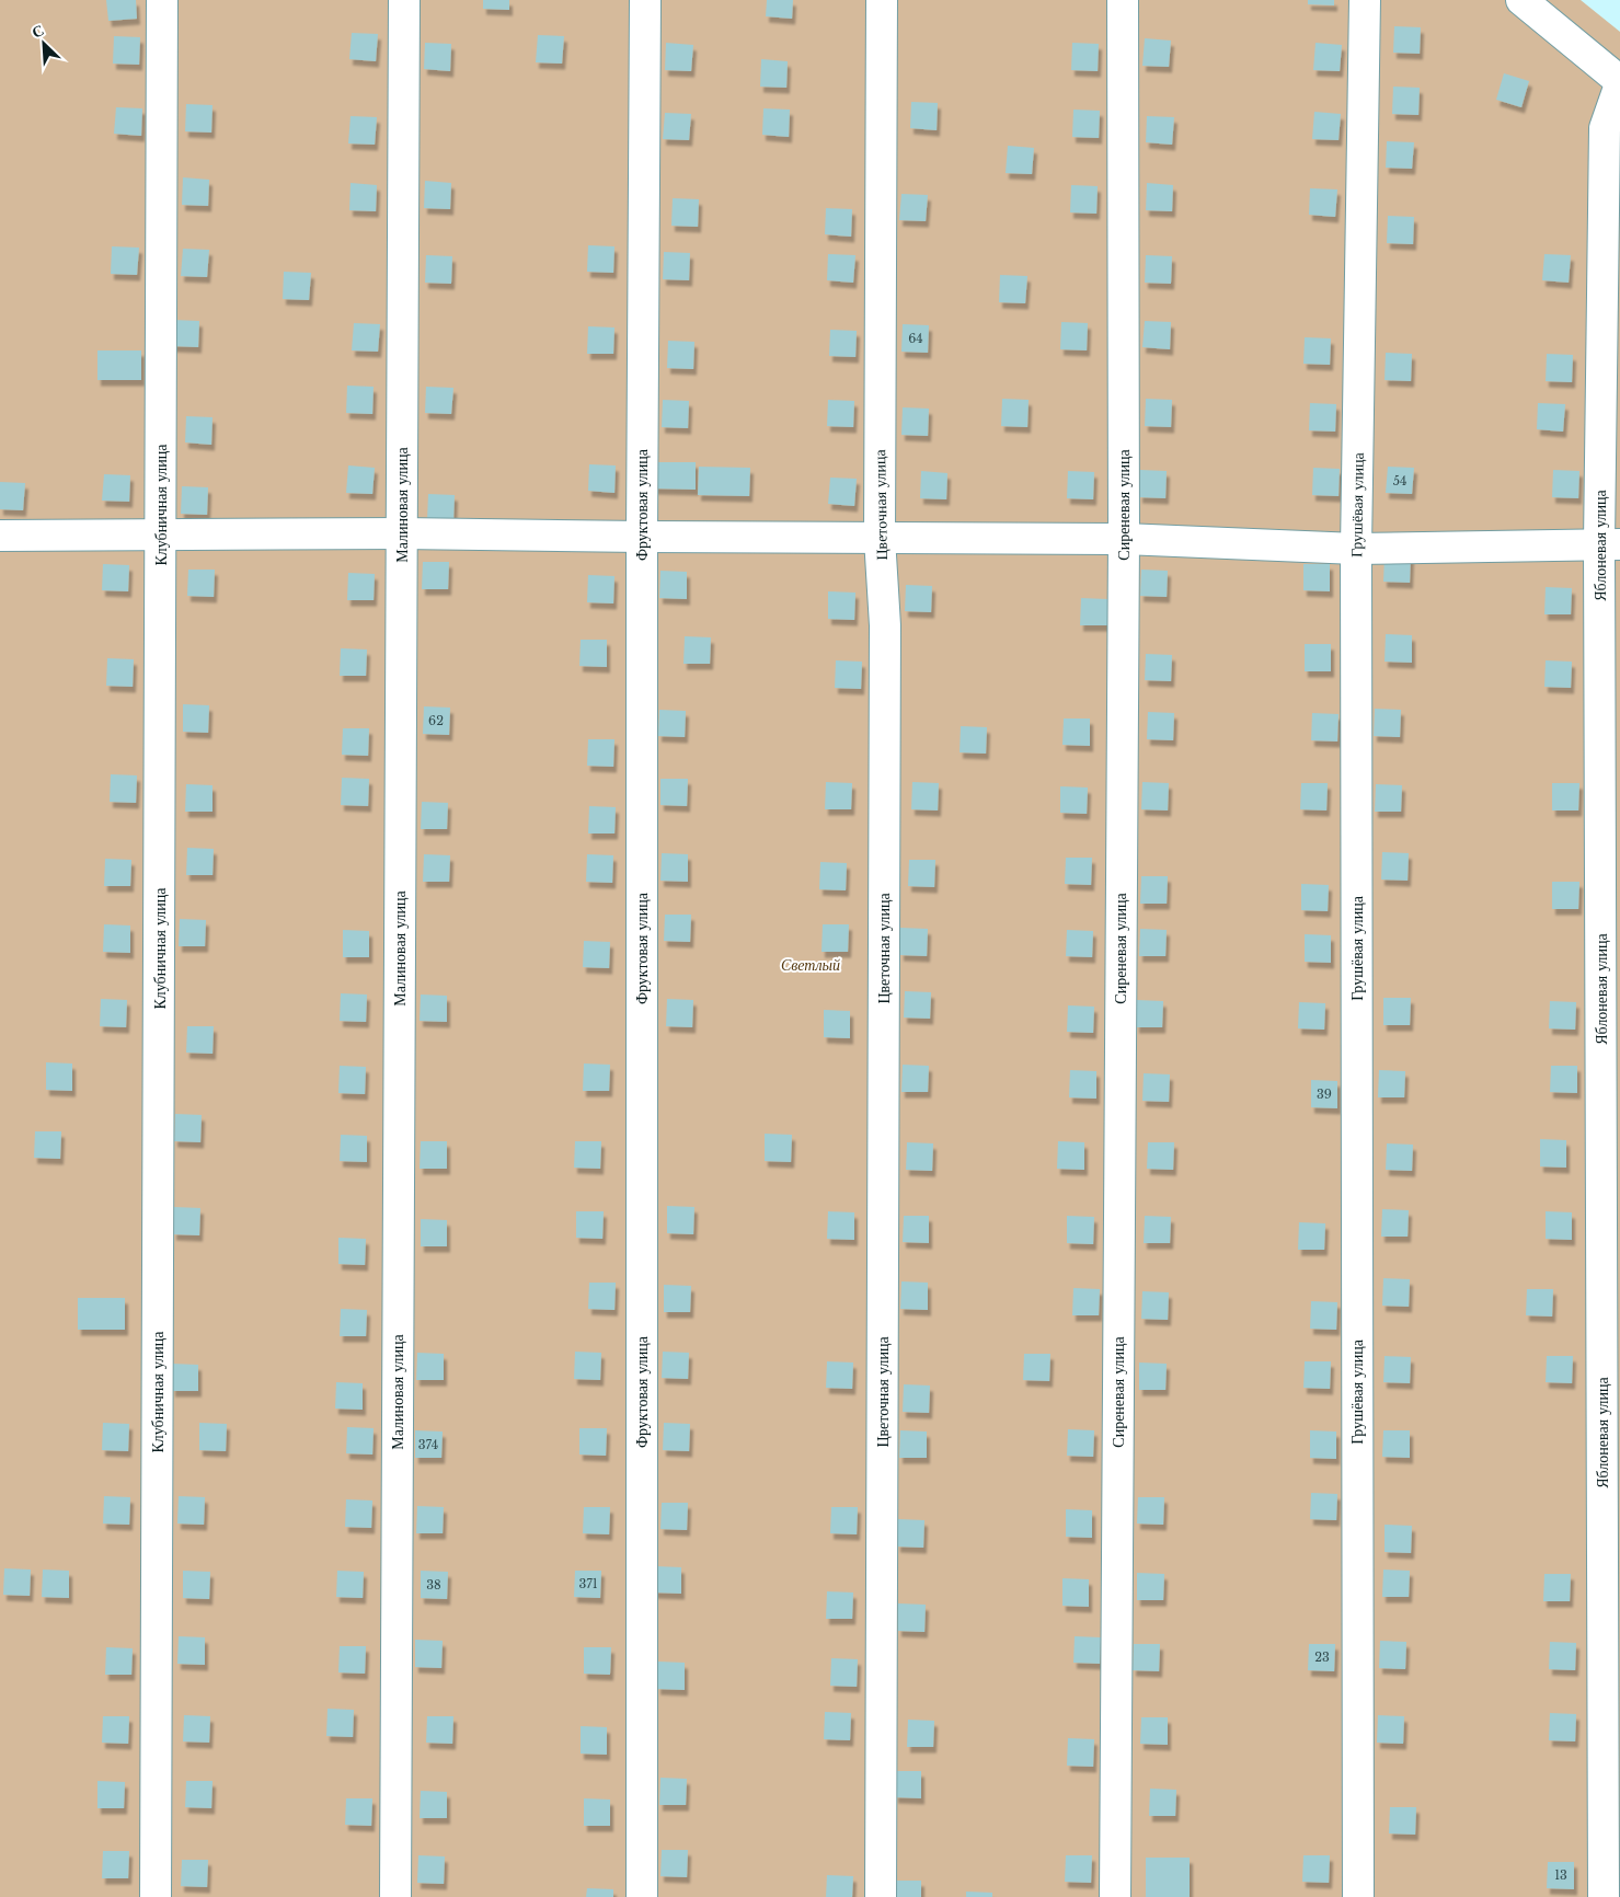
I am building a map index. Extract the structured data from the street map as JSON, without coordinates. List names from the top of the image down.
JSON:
{
  "streets": {
    "street": [
      "Клубничная улица",
      "Малиновая улица",
      "Фруктовая улица",
      "Цветочная улица",
      "Сиреневая улица",
      "Грушёвая улица",
      "Яблоневая улица"
    ]
  },
  "parks": ["Светлый"],
  "house_numbers": [
    "64",
    "54",
    "62",
    "39",
    "374",
    "371",
    "38",
    "23",
    "13"
  ],
  "north": "top left"
}
